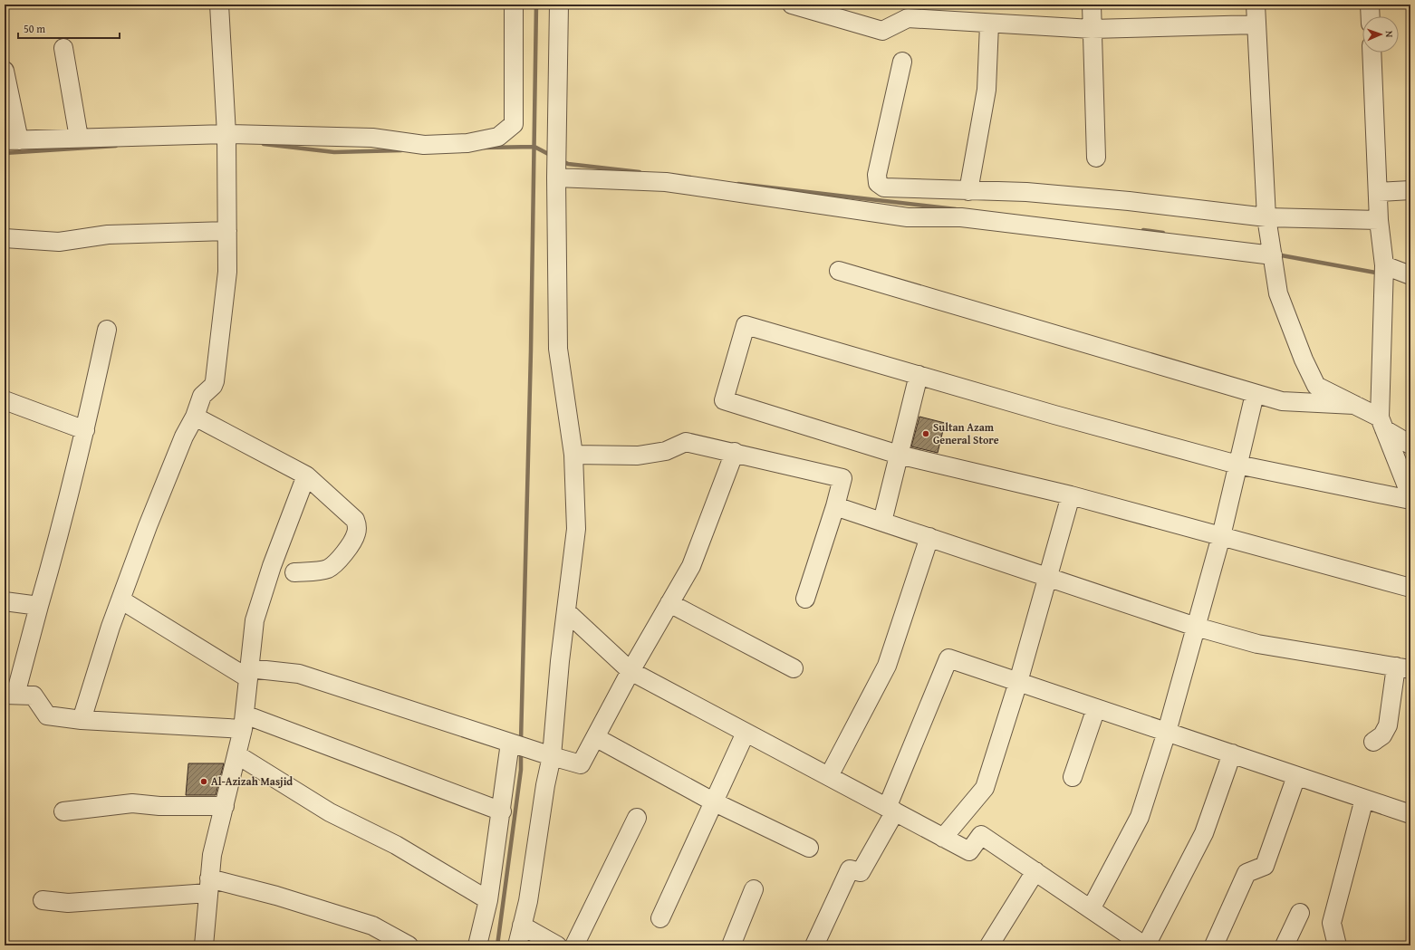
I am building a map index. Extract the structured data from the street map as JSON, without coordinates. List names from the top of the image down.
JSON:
{
  "places": ["Sultan Azam General Store", "Al-Azizah Masjid"],
  "scale_bar": "50 m",
  "north": "right"
}
